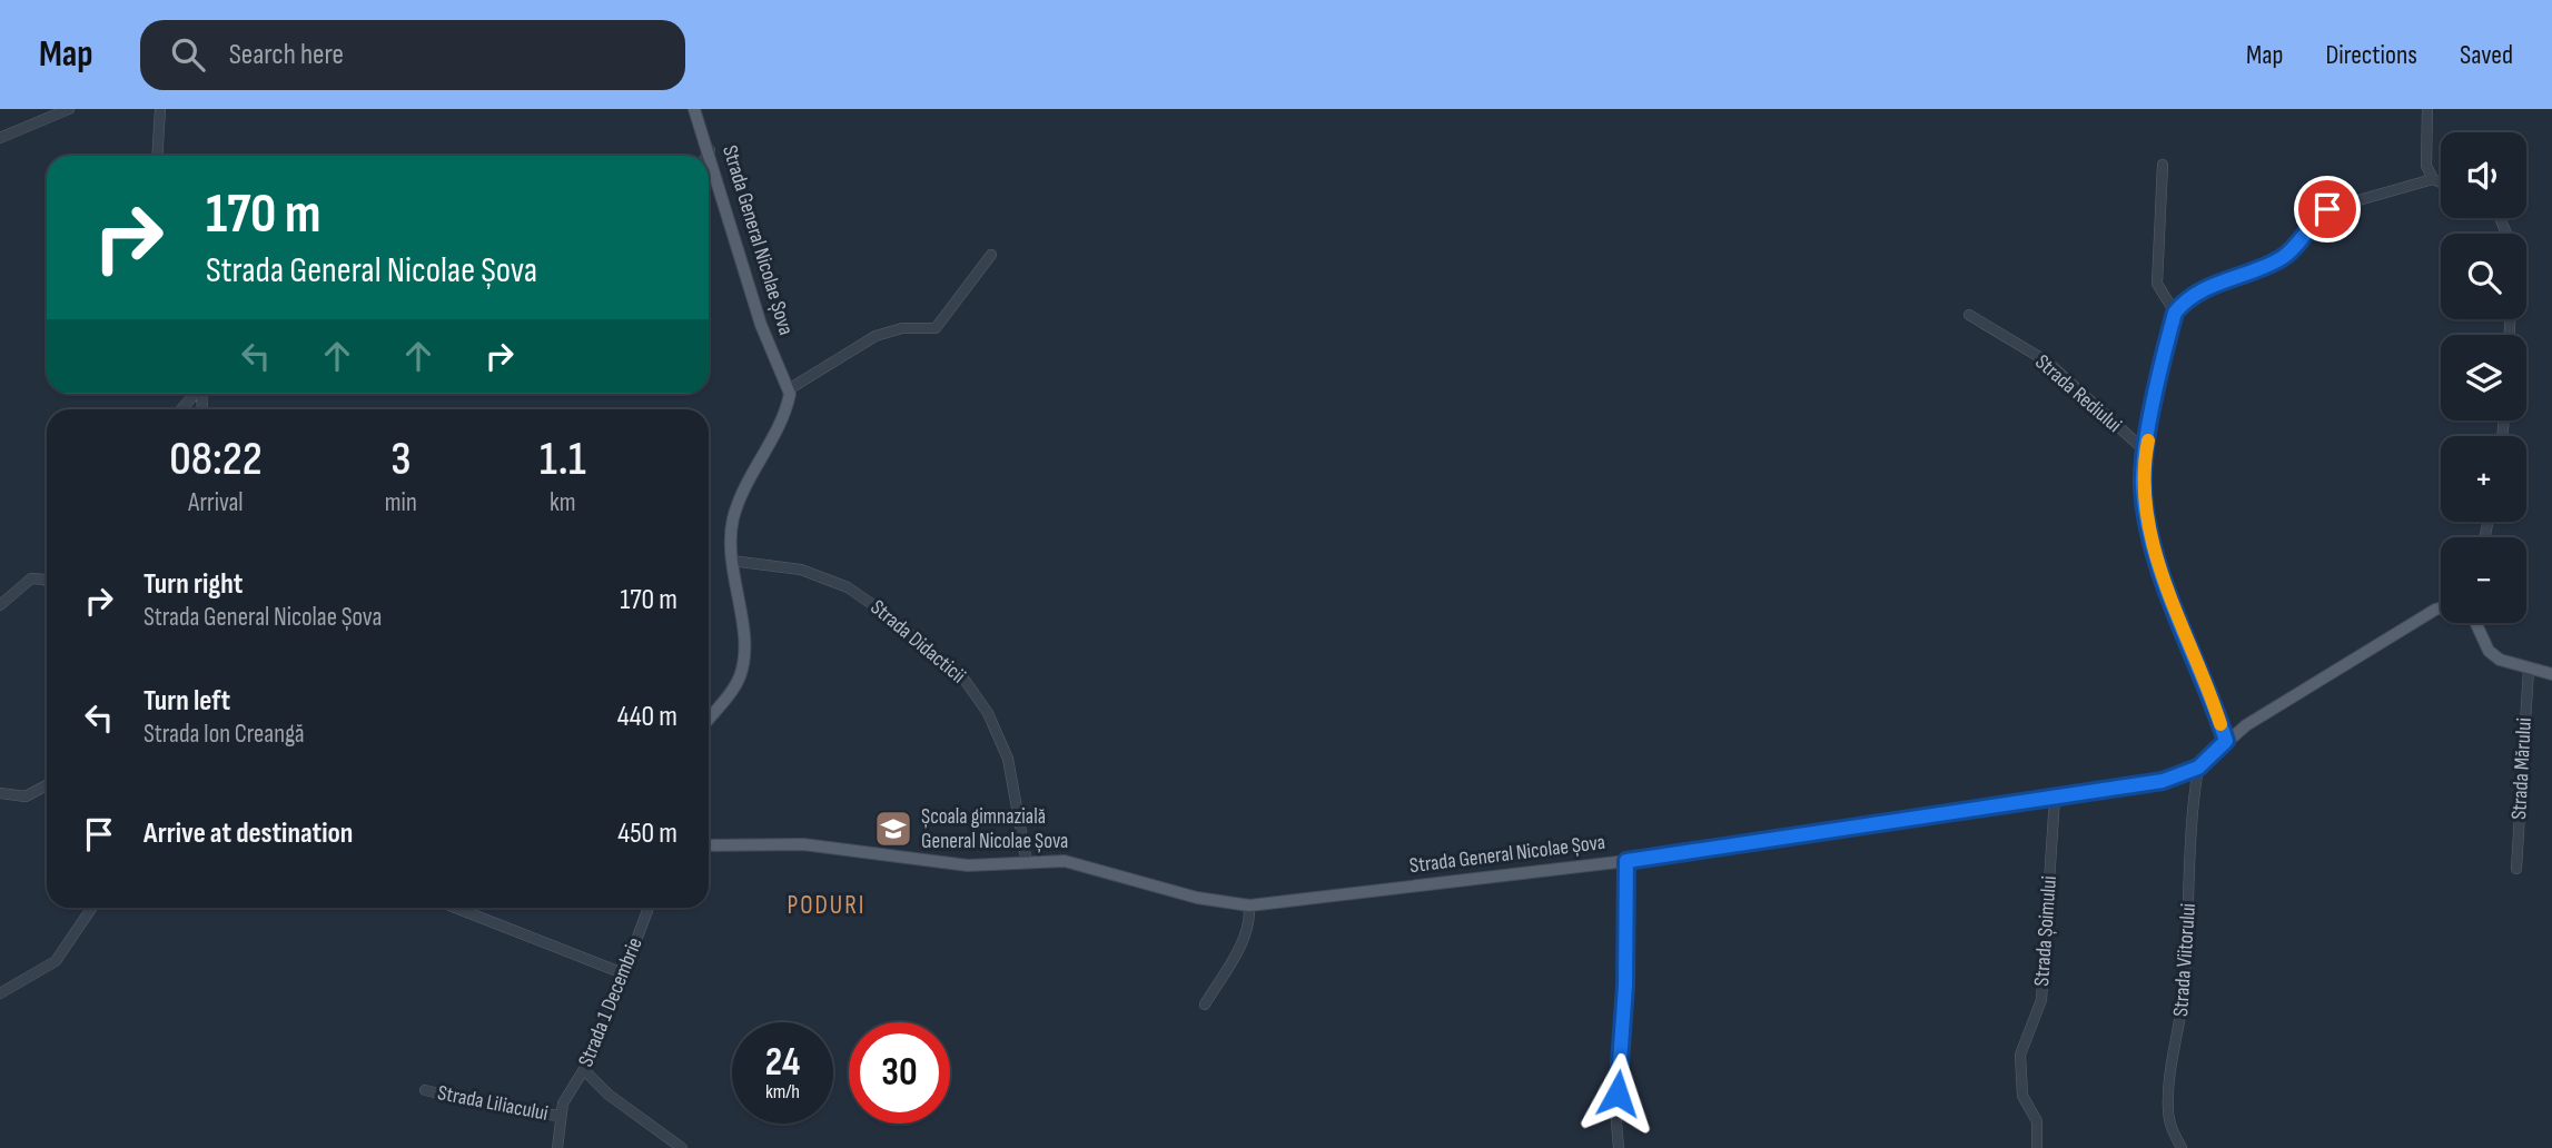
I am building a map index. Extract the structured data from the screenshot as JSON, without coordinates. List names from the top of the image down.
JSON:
{
  "streets": {
    "main road": ["Strada General Nicolae Șova"],
    "street": [
      "Strada Rediului",
      "Strada Didacticii",
      "Strada Mărului",
      "Strada Șoimului",
      "Strada Viitorului",
      "Strada 1 Decembrie",
      "Strada Liliacului"
    ]
  },
  "crossings": [
    ["Strada General Nicolae Șova", "Strada Didacticii"],
    ["Strada General Nicolae Șova", "Strada Șoimului"],
    ["Strada General Nicolae Șova", "Strada Viitorului"],
    ["Strada 1 Decembrie", "Strada Liliacului"]
  ],
  "districts": ["PODURI"],
  "places": {
    "school or university": ["Școala gimnazială General Nicolae Șova"]
  },
  "page": {
    "header": "Map",
    "search": "Search here",
    "nav": ["Map", "Directions", "Saved"],
    "map_buttons": ["+", "−"],
    "turn": ["170 m", "Strada General Nicolae Șova"],
    "eta": [
      "08:22",
      "Arrival",
      "3",
      "min",
      "1.1",
      "km"
    ],
    "list": [
      {
        "name": "Turn right",
        "note": "Strada General Nicolae Șova",
        "value": "170 m"
      },
      {
        "name": "Turn left",
        "note": "Strada Ion Creangă",
        "value": "440 m"
      },
      {
        "name": "Arrive at destination",
        "value": "450 m"
      }
    ],
    "speed": "24 km/h",
    "limit": "30"
  }
}
